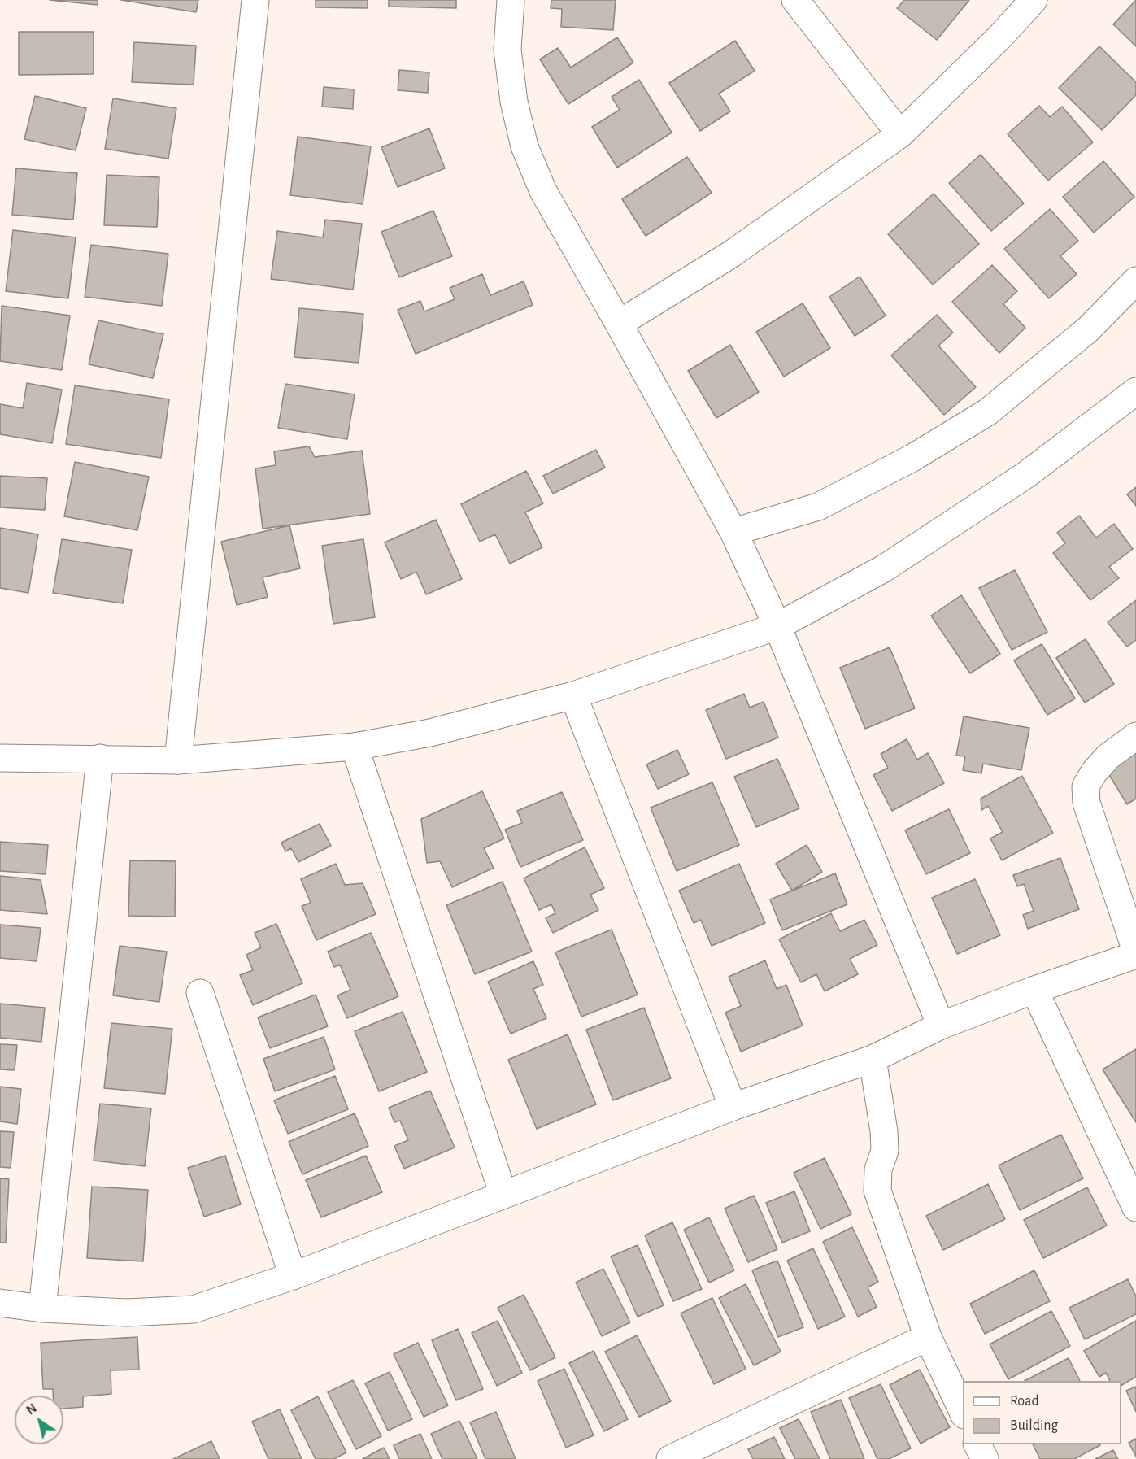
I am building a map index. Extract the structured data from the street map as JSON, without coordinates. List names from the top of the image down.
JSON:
{
  "legend": ["Road", "Building"],
  "north": "top left"
}
